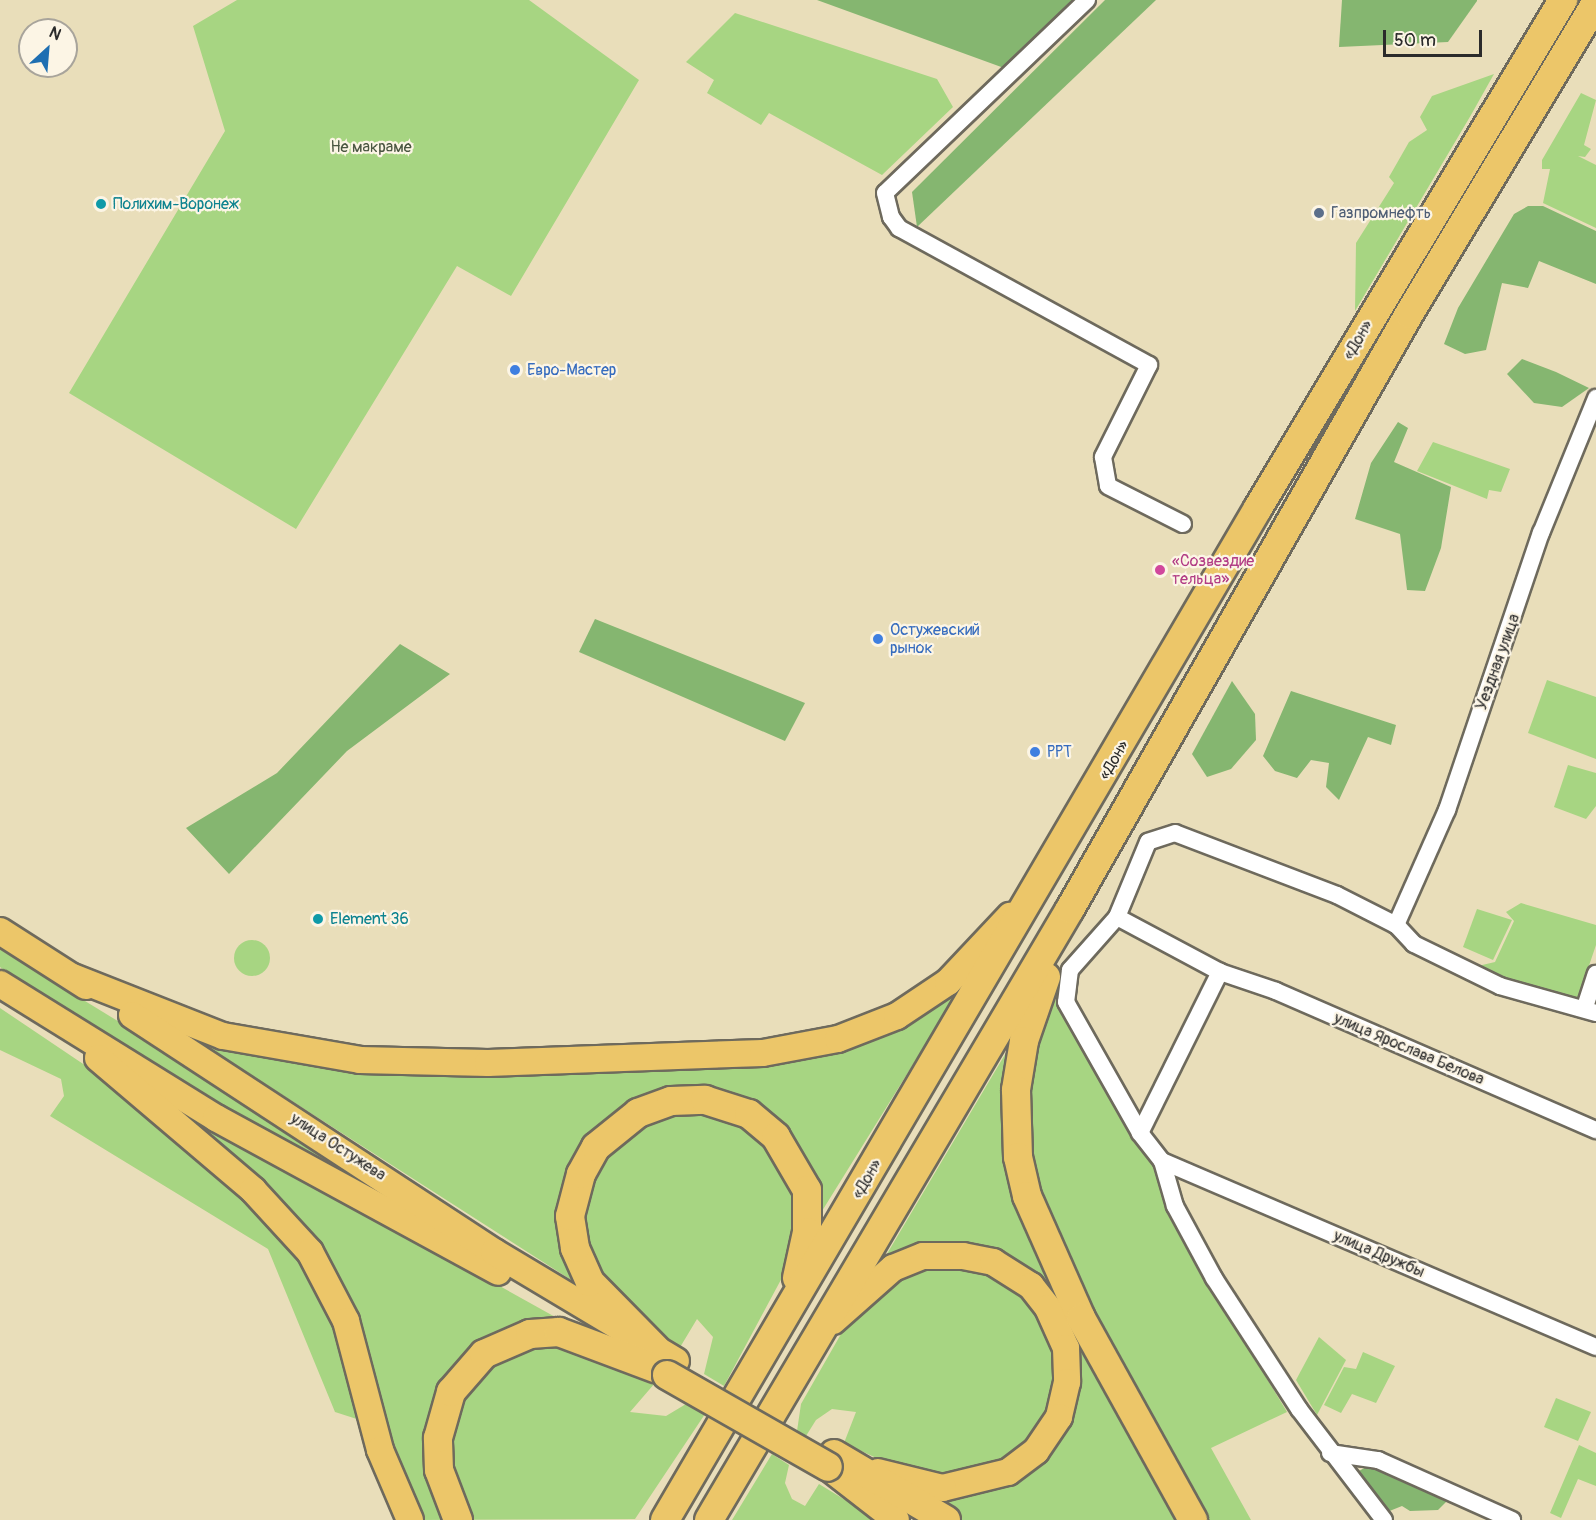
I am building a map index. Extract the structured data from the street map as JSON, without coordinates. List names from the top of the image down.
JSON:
{
  "streets": {
    "highway": ["«Дон»"],
    "main road": ["улица Остужева"],
    "street": ["Уездная улица", "улица Ярослава Белова", "улица Дружбы"]
  },
  "parks": ["Не макраме"],
  "places": [
    "Полихим-Воронеж",
    "Газпромнефть",
    "Евро-Мастер",
    "«Созвездие тельца»",
    "Остужевский рынок",
    "РРТ",
    "Element 36"
  ],
  "scale_bar": "50 m",
  "north": "top right"
}
